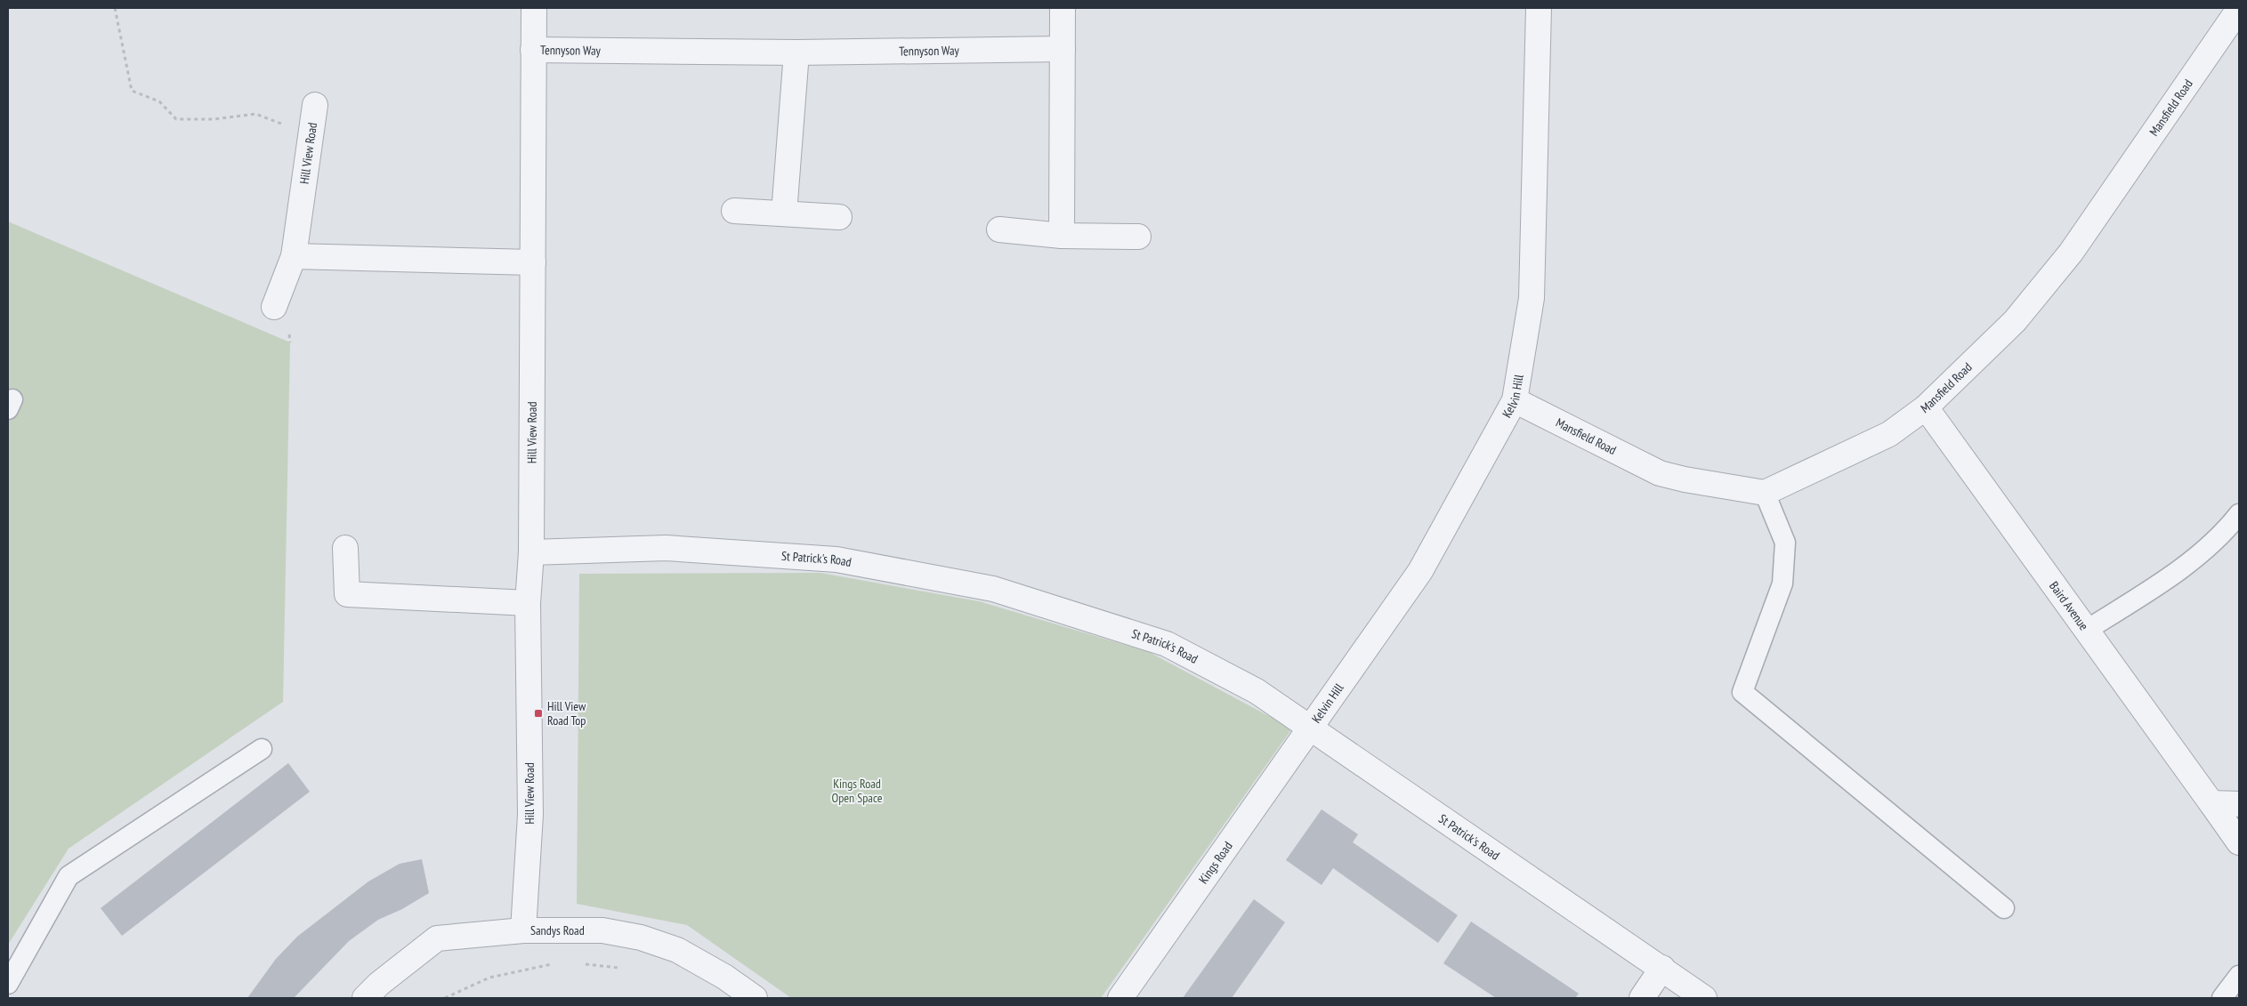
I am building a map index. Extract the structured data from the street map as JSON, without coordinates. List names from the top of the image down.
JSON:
{
  "streets": {
    "street": [
      "Tennyson Way",
      "Mansfield Road",
      "Hill View Road",
      "Kelvin Hill",
      "St Patrick's Road",
      "Baird Avenue",
      "Kings Road",
      "Sandys Road"
    ]
  },
  "crossings": [
    ["Tennyson Way", "Hill View Road"],
    ["Mansfield Road", "Kelvin Hill"],
    ["Mansfield Road", "Baird Avenue"],
    ["Hill View Road", "St Patrick's Road"],
    ["Hill View Road", "Sandys Road"],
    ["Kelvin Hill", "St Patrick's Road"],
    ["Kelvin Hill", "Kings Road"],
    ["St Patrick's Road", "Kings Road"]
  ],
  "parks": ["Kings Road Open Space"],
  "places": {
    "transit": ["Hill View Road Top"]
  }
}
